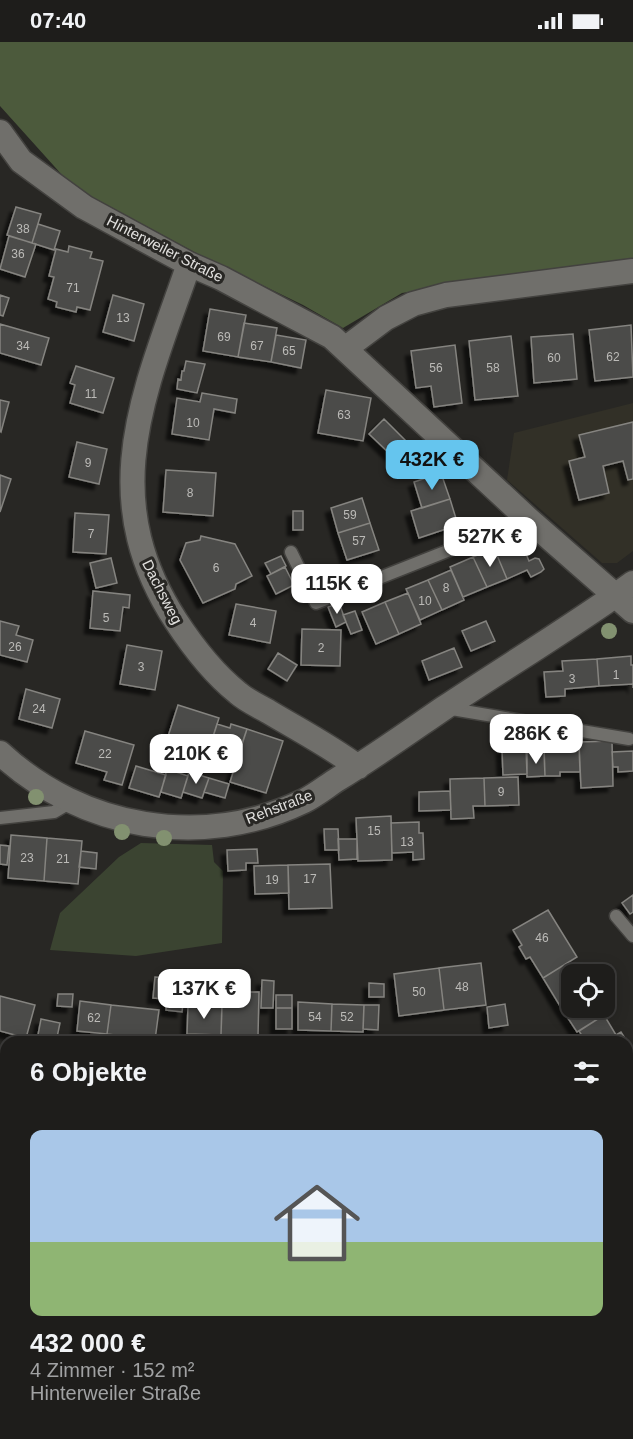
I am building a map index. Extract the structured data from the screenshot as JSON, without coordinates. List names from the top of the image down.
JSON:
{
  "streets": {
    "street": ["Hinterweiler Straße", "Dachsweg", "Rehstraße"]
  },
  "crossings": [
    ["Hinterweiler Straße", "Dachsweg"],
    ["Hinterweiler Straße", "Rehstraße"],
    ["Dachsweg", "Rehstraße"]
  ],
  "house_numbers": [
    "38",
    "36",
    "71",
    "13",
    "69",
    "34",
    "67",
    "65",
    "62",
    "60",
    "56",
    "58",
    "11",
    "63",
    "10",
    "9",
    "8",
    "59",
    "7",
    "57",
    "6",
    "8",
    "10",
    "5",
    "4",
    "26",
    "2",
    "3",
    "1",
    "3",
    "24",
    "22",
    "9",
    "15",
    "13",
    "23",
    "21",
    "17",
    "19",
    "46",
    "48",
    "50",
    "54",
    "52",
    "62"
  ],
  "page": {
    "status": "07:40",
    "price": [
      "432K €",
      "527K €",
      "115K €",
      "286K €",
      "210K €",
      "137K €"
    ],
    "heading": "6 Objekte",
    "list": [
      {
        "name": "432 000 €",
        "note": "4 Zimmer · 152 m² · Hinterweiler Straße"
      }
    ]
  }
}
